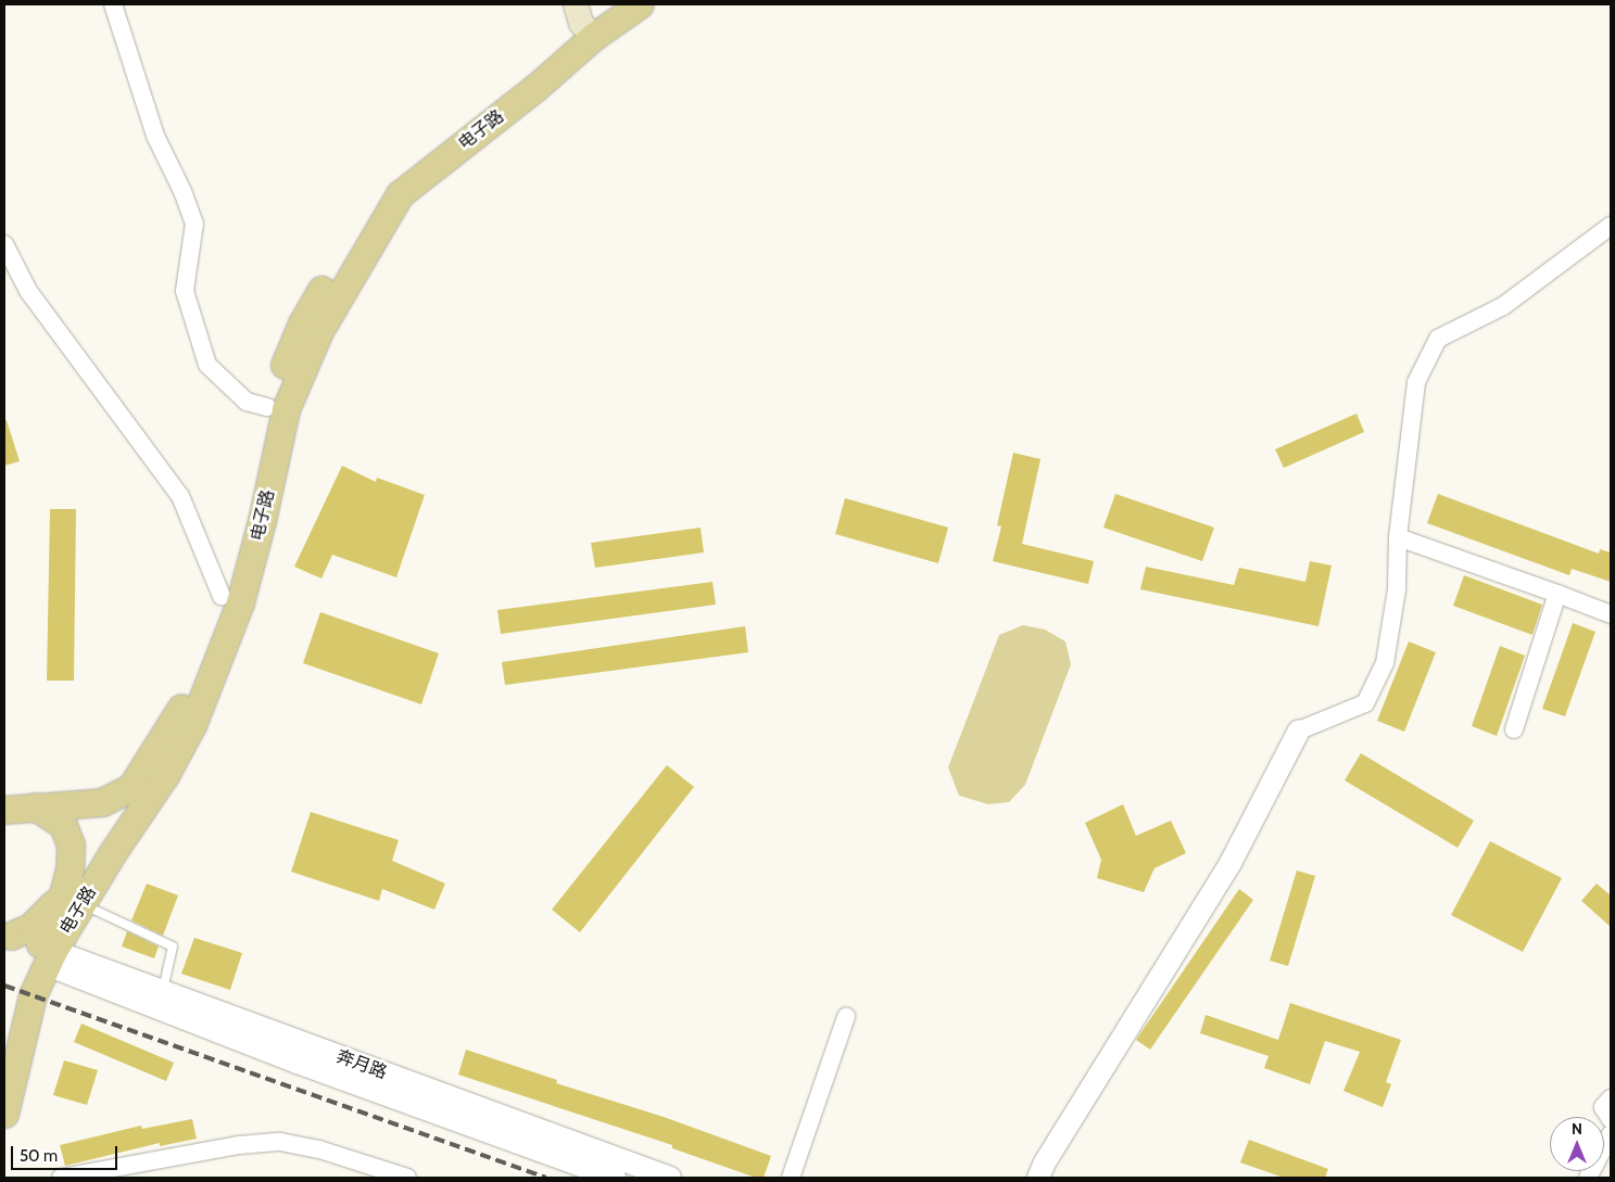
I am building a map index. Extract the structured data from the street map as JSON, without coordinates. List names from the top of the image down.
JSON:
{
  "streets": {
    "main road": ["电子路"],
    "street": ["奔月路"]
  },
  "crossings": [
    ["电子路", "奔月路"]
  ],
  "scale_bar": "50 m",
  "north": "top"
}
